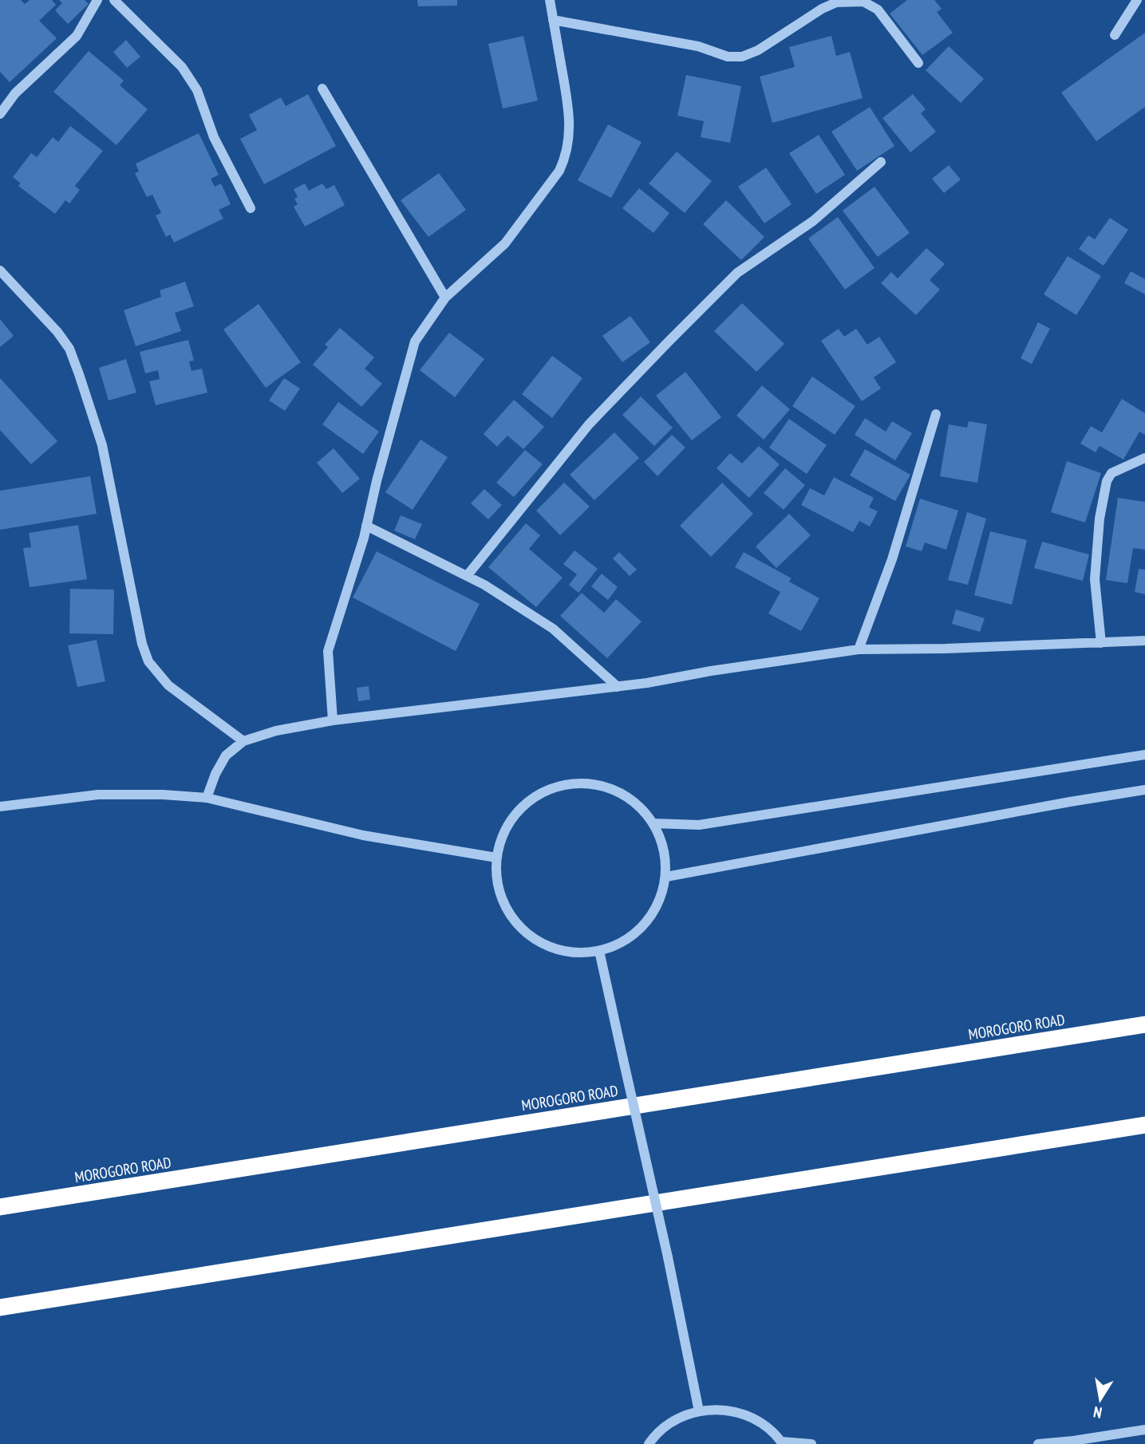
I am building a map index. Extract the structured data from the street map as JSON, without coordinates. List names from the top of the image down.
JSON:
{
  "streets": {
    "highway": ["MOROGORO ROAD"]
  },
  "north": "bottom"
}
